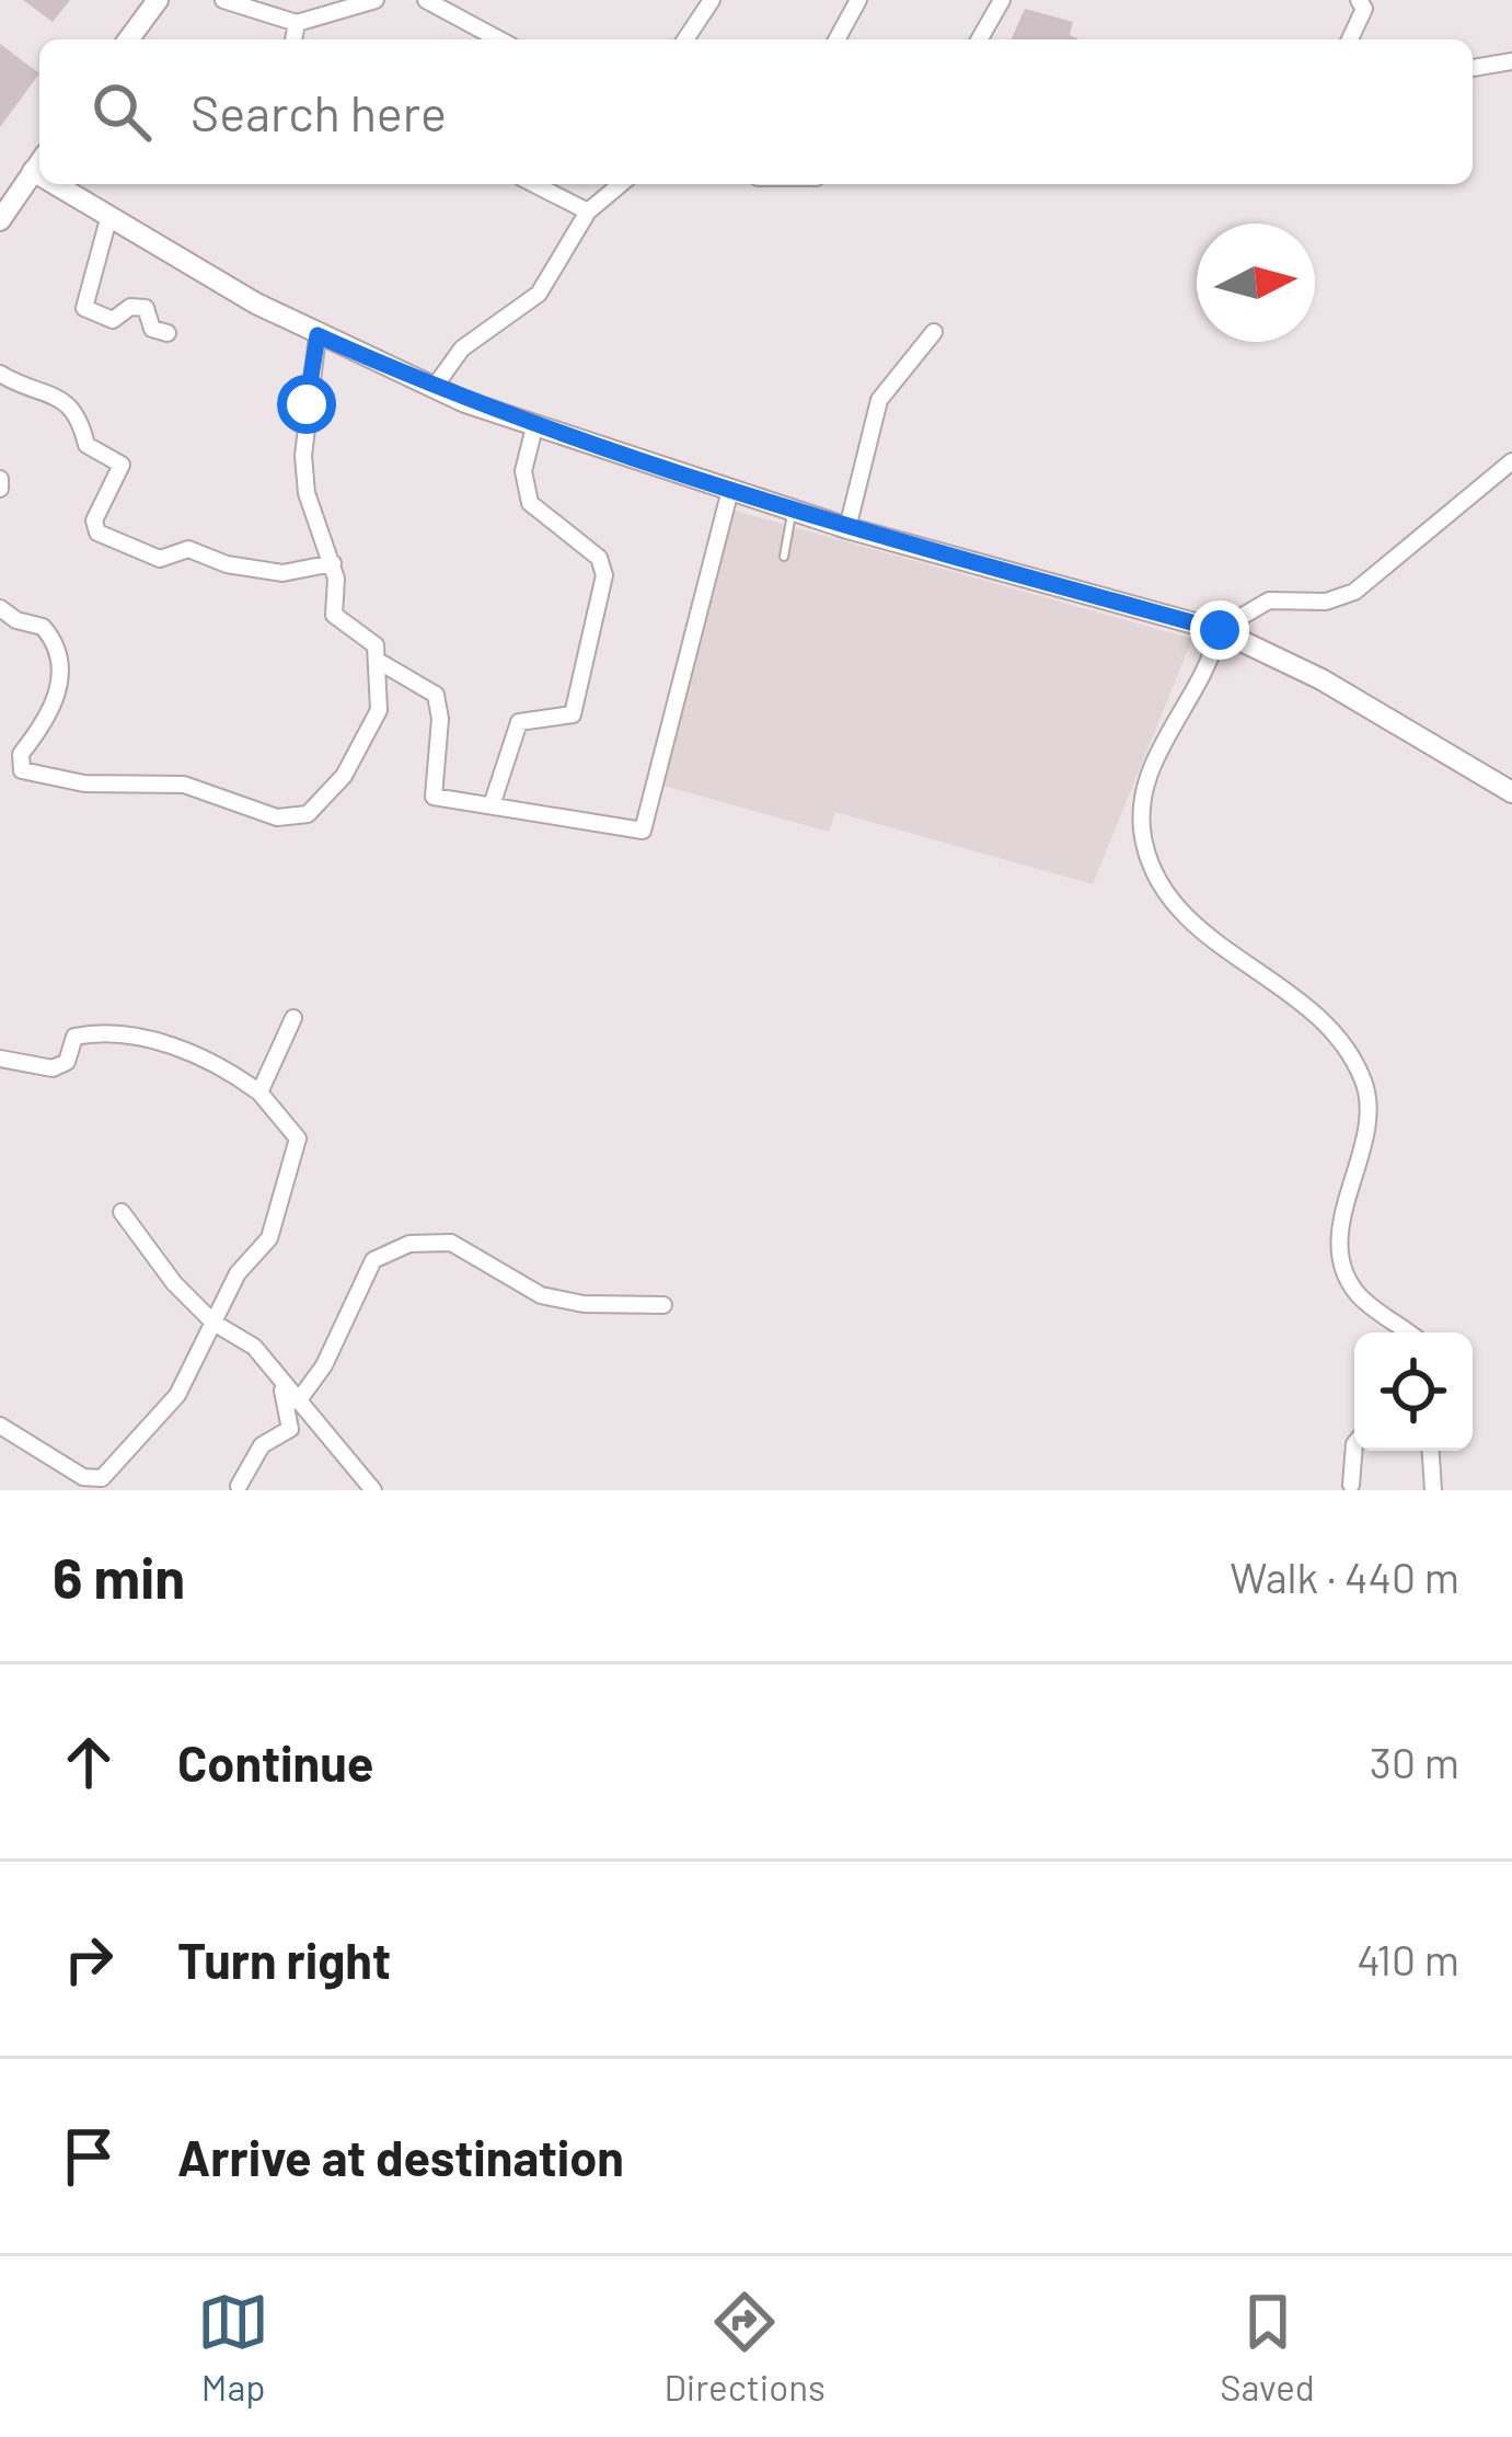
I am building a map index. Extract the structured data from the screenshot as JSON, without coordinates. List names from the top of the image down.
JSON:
{
  "north": "right",
  "page": {
    "search": "Search here",
    "heading": ["6 min", "Walk · 440 m"],
    "list": [
      ["Continue", "30 m"],
      ["Turn right", "410 m"],
      "Arrive at destination"
    ],
    "nav": ["Map", "Directions", "Saved"]
  }
}
